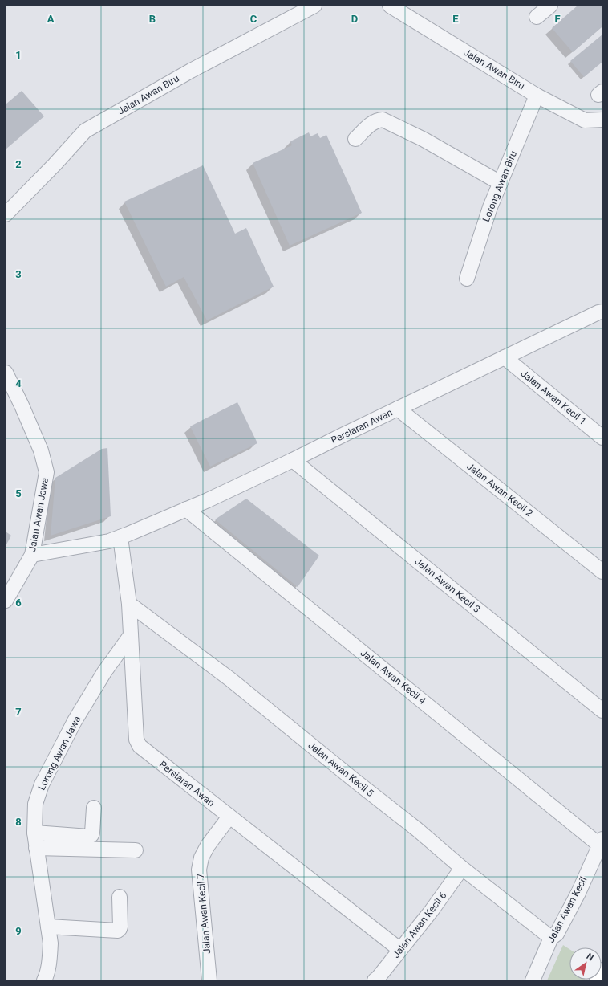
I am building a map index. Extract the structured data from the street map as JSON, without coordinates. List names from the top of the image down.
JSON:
{
  "streets": {
    "street": [
      "Jalan Awan Biru",
      "Lorong Awan Biru",
      "Jalan Awan Kecil 1",
      "Persiaran Awan",
      "Jalan Awan Kecil 2",
      "Jalan Awan Jawa",
      "Jalan Awan Kecil 3",
      "Jalan Awan Kecil 4",
      "Lorong Awan Jawa",
      "Jalan Awan Kecil 5",
      "Jalan Awan Kecil",
      "Jalan Awan Kecil 7",
      "Jalan Awan Kecil 6"
    ]
  },
  "crossings": [
    ["Jalan Awan Biru", "Lorong Awan Biru"],
    ["Jalan Awan Kecil 1", "Persiaran Awan"],
    ["Persiaran Awan", "Jalan Awan Kecil 2"],
    ["Persiaran Awan", "Jalan Awan Jawa"],
    ["Persiaran Awan", "Jalan Awan Kecil 3"],
    ["Persiaran Awan", "Jalan Awan Kecil 4"],
    ["Persiaran Awan", "Lorong Awan Jawa"],
    ["Persiaran Awan", "Jalan Awan Kecil 5"],
    ["Persiaran Awan", "Jalan Awan Kecil 7"],
    ["Persiaran Awan", "Jalan Awan Kecil 6"],
    ["Jalan Awan Kecil 4", "Jalan Awan Kecil"],
    ["Jalan Awan Kecil 5", "Jalan Awan Kecil"],
    ["Jalan Awan Kecil 5", "Jalan Awan Kecil 6"]
  ],
  "north": "top right",
  "grid": {
    "columns": [
      "A",
      "B",
      "C",
      "D",
      "E",
      "F"
    ],
    "rows": [
      "1",
      "2",
      "3",
      "4",
      "5",
      "6",
      "7",
      "8",
      "9"
    ]
  }
}
